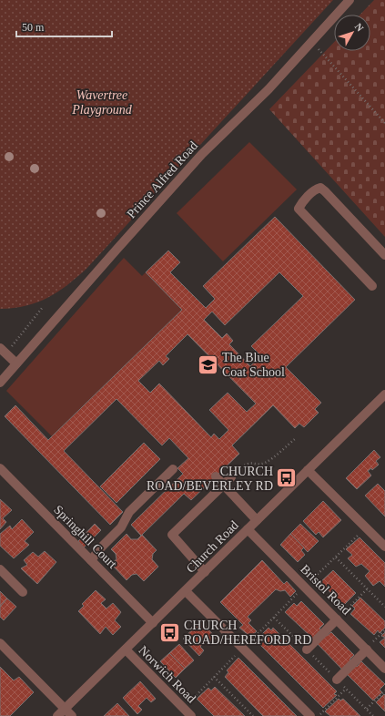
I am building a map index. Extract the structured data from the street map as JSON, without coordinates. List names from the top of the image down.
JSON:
{
  "streets": {
    "street": [
      "Prince Alfred Road",
      "Springhill Court",
      "Church Road",
      "Bristol Road",
      "Norwich Road"
    ]
  },
  "crossings": [
    ["Springhill Court", "Church Road"],
    ["Church Road", "Bristol Road"],
    ["Church Road", "Norwich Road"]
  ],
  "parks": ["Wavertree Playground"],
  "places": {
    "school or university": ["The Blue Coat School"],
    "bus stop": ["CHURCH ROAD/BEVERLEY RD", "CHURCH ROAD/HEREFORD RD"]
  },
  "scale_bar": "50 m",
  "north": "top right"
}
